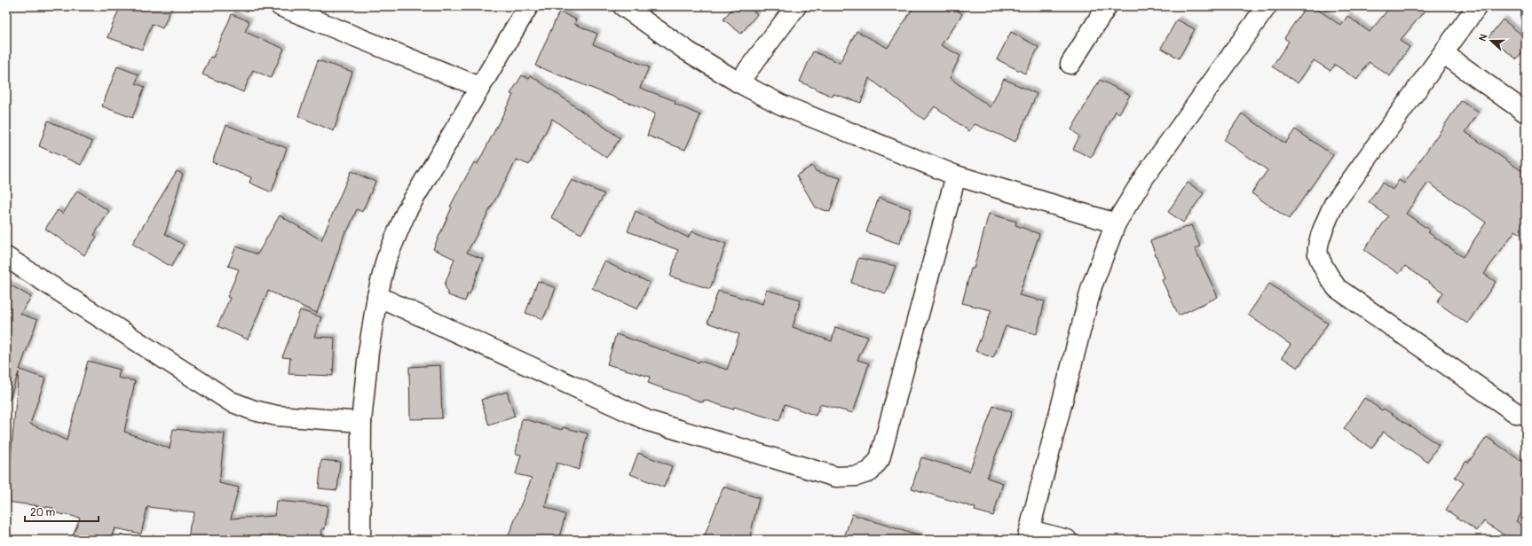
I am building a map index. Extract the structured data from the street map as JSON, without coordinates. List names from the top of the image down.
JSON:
{
  "scale_bar": "20 m",
  "north": "left"
}
